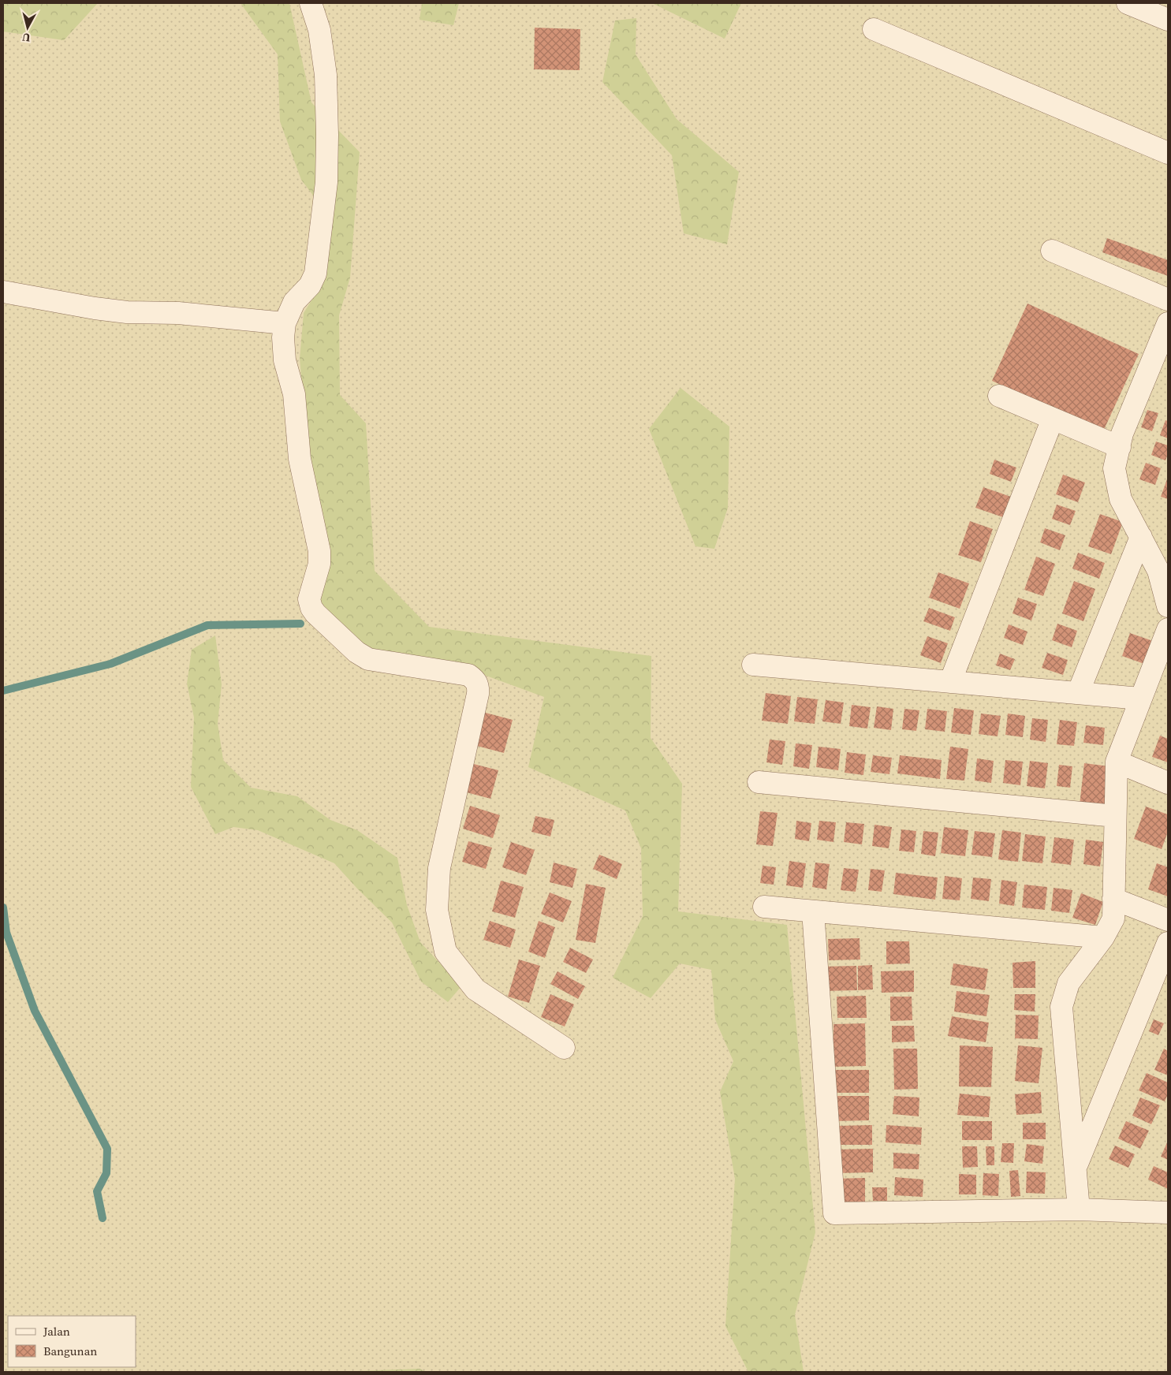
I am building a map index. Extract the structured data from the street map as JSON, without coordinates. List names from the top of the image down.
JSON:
{
  "legend": ["Jalan", "Bangunan"],
  "north": "bottom"
}
